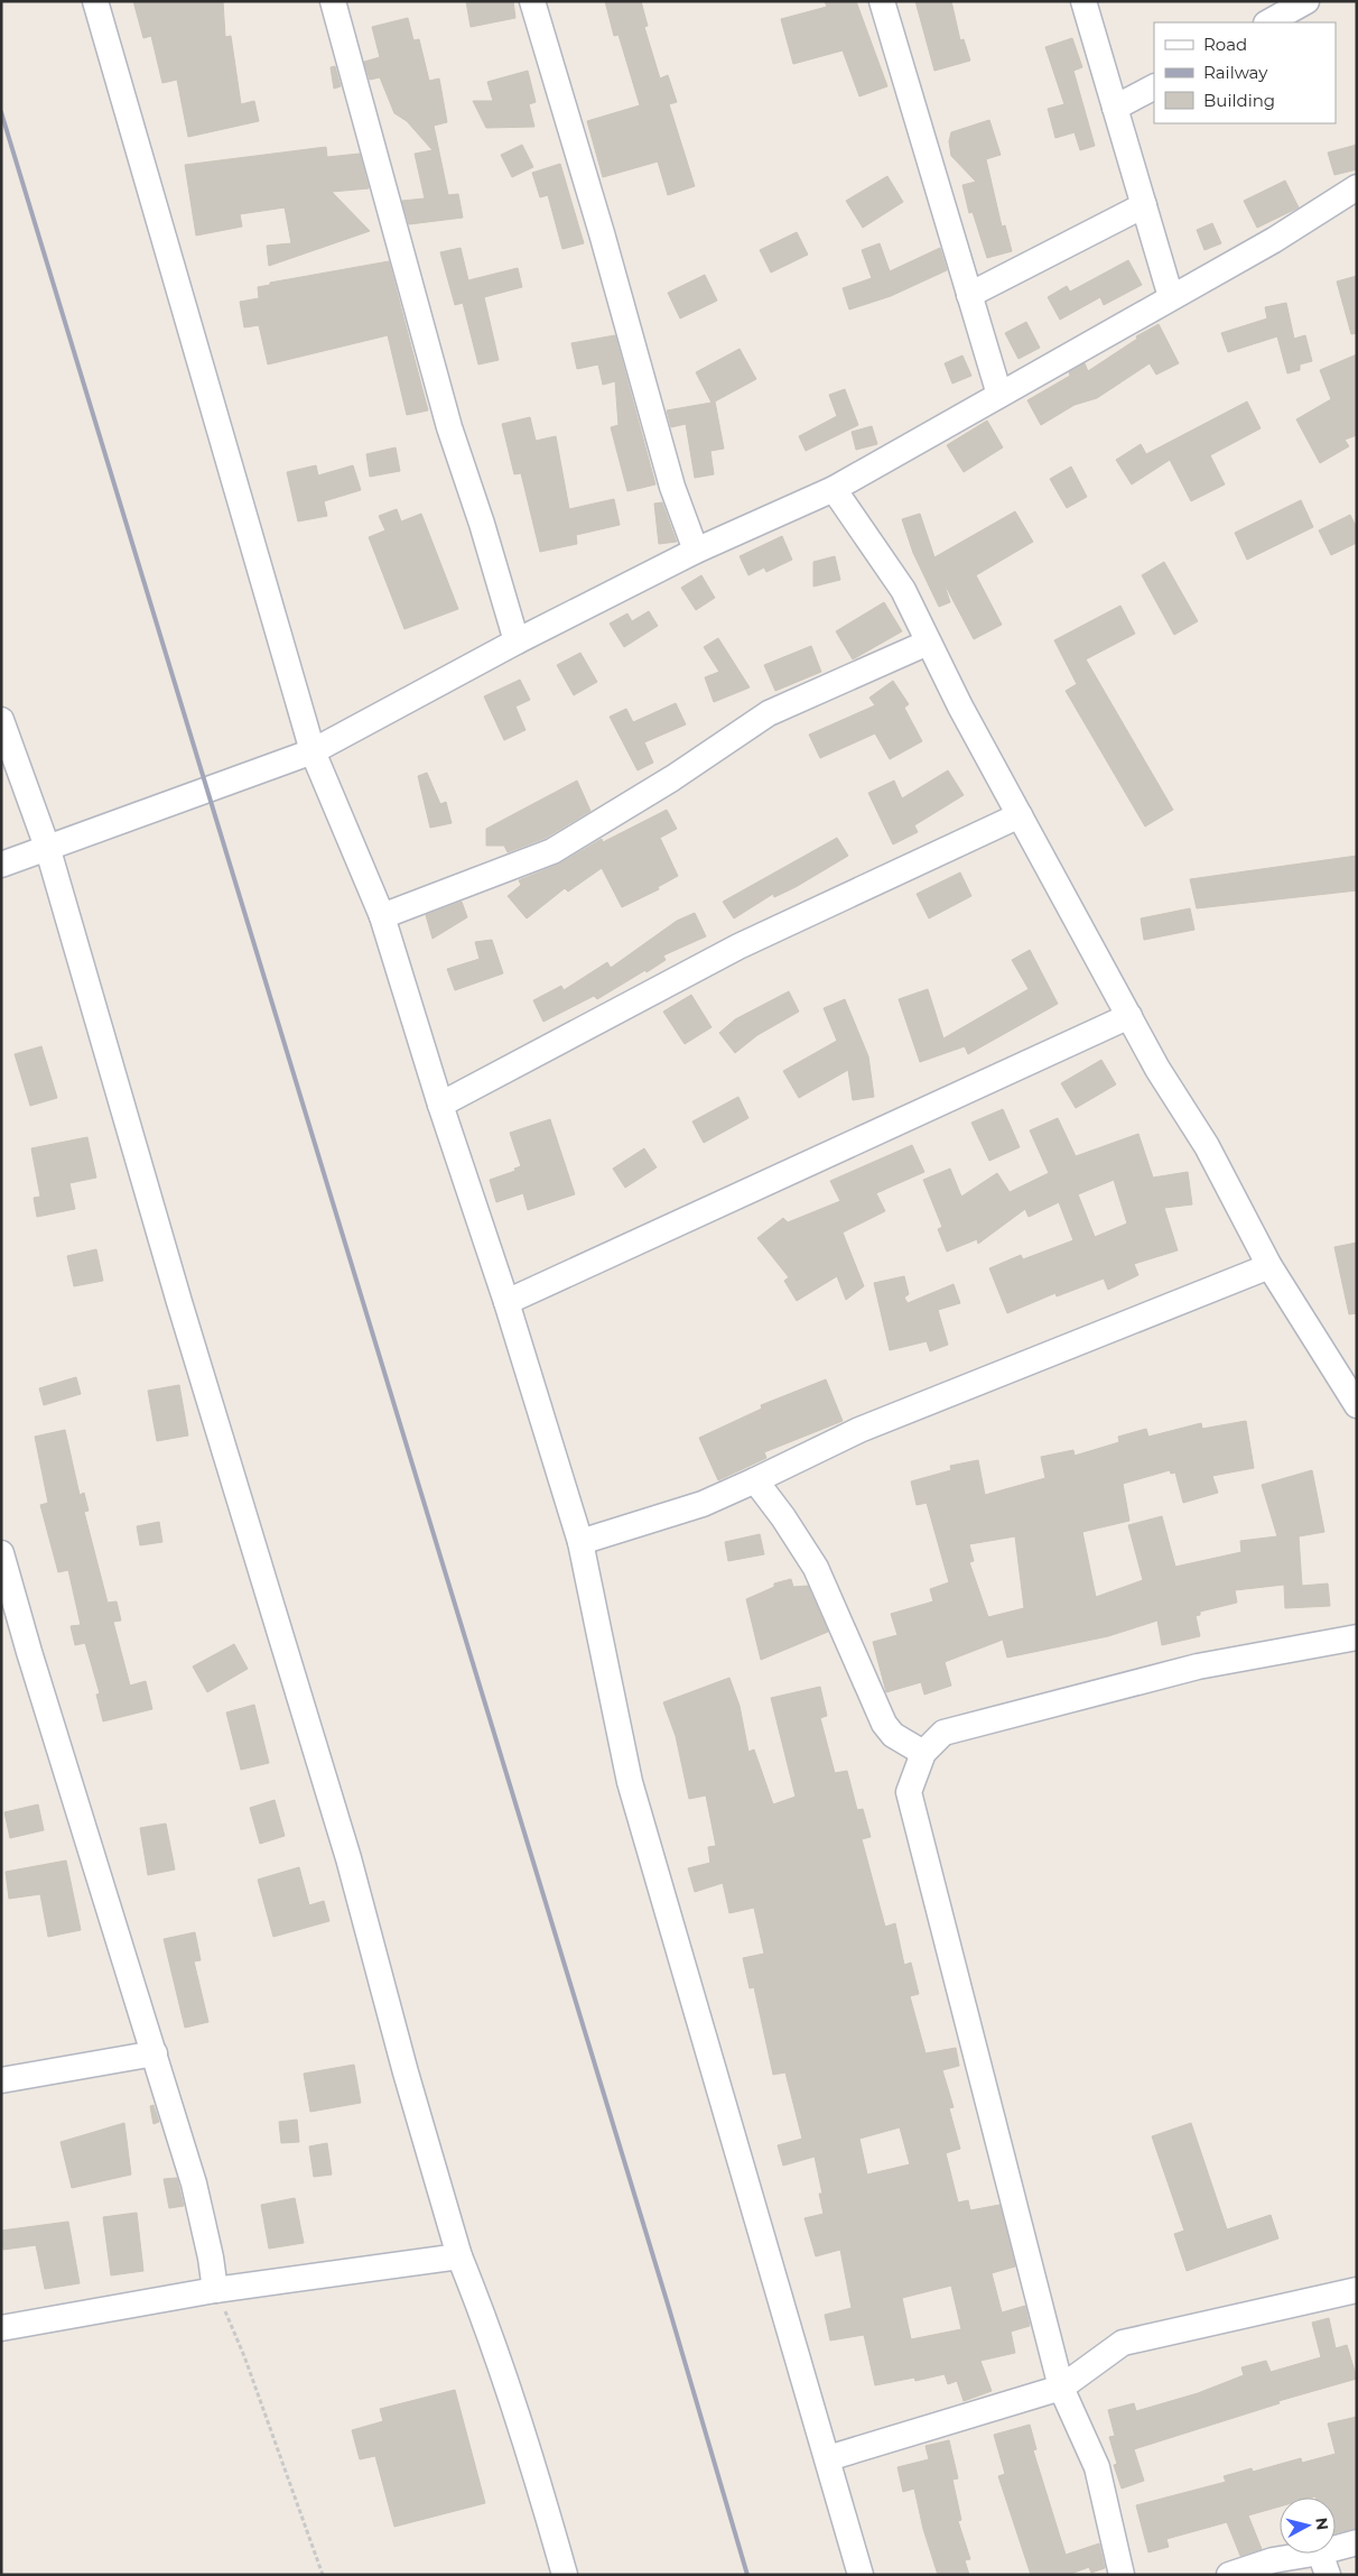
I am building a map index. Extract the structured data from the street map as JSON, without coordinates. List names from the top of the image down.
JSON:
{
  "legend": ["Road", "Railway", "Building"],
  "north": "right"
}
